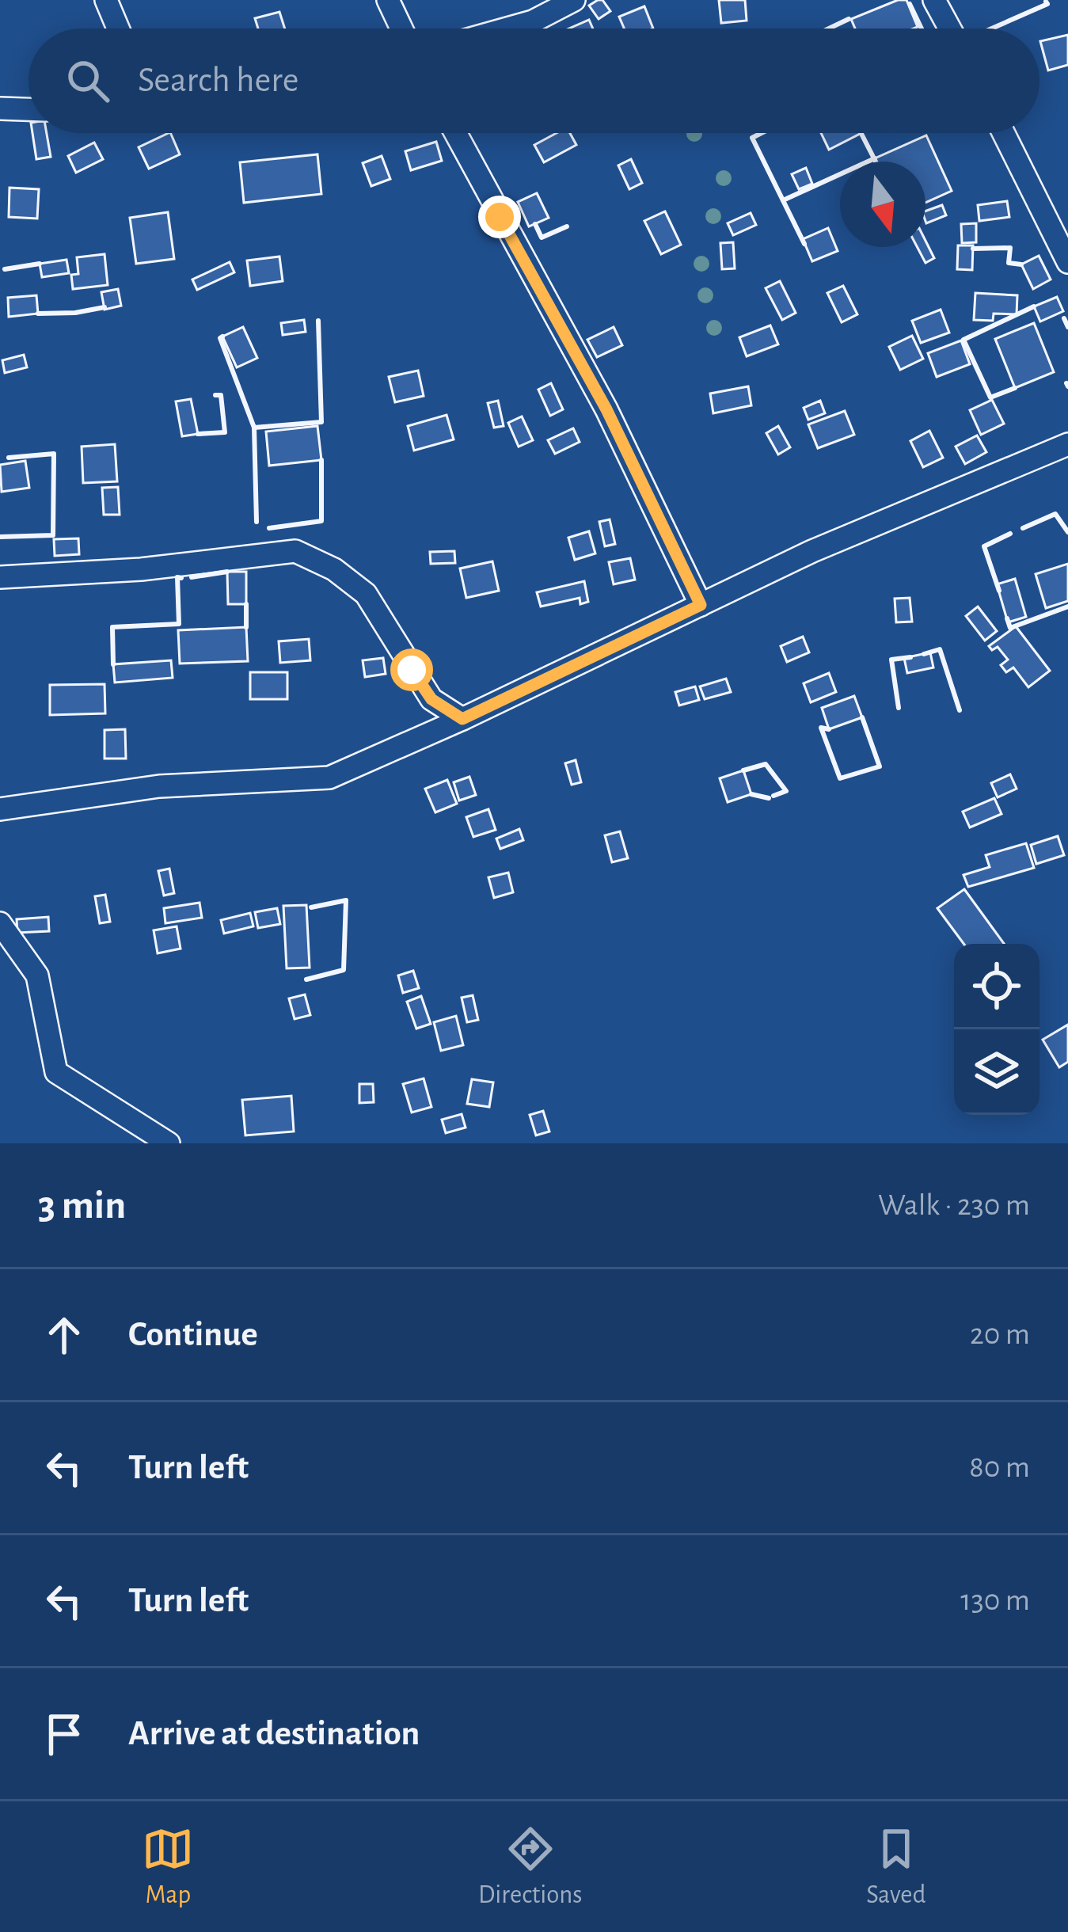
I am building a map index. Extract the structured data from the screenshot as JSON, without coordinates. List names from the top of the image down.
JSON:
{
  "north": "bottom",
  "page": {
    "search": "Search here",
    "heading": ["3 min", "Walk · 230 m"],
    "list": [
      ["Continue", "20 m"],
      ["Turn left", "80 m"],
      ["Turn left", "130 m"],
      "Arrive at destination"
    ],
    "nav": ["Map", "Directions", "Saved"]
  }
}
